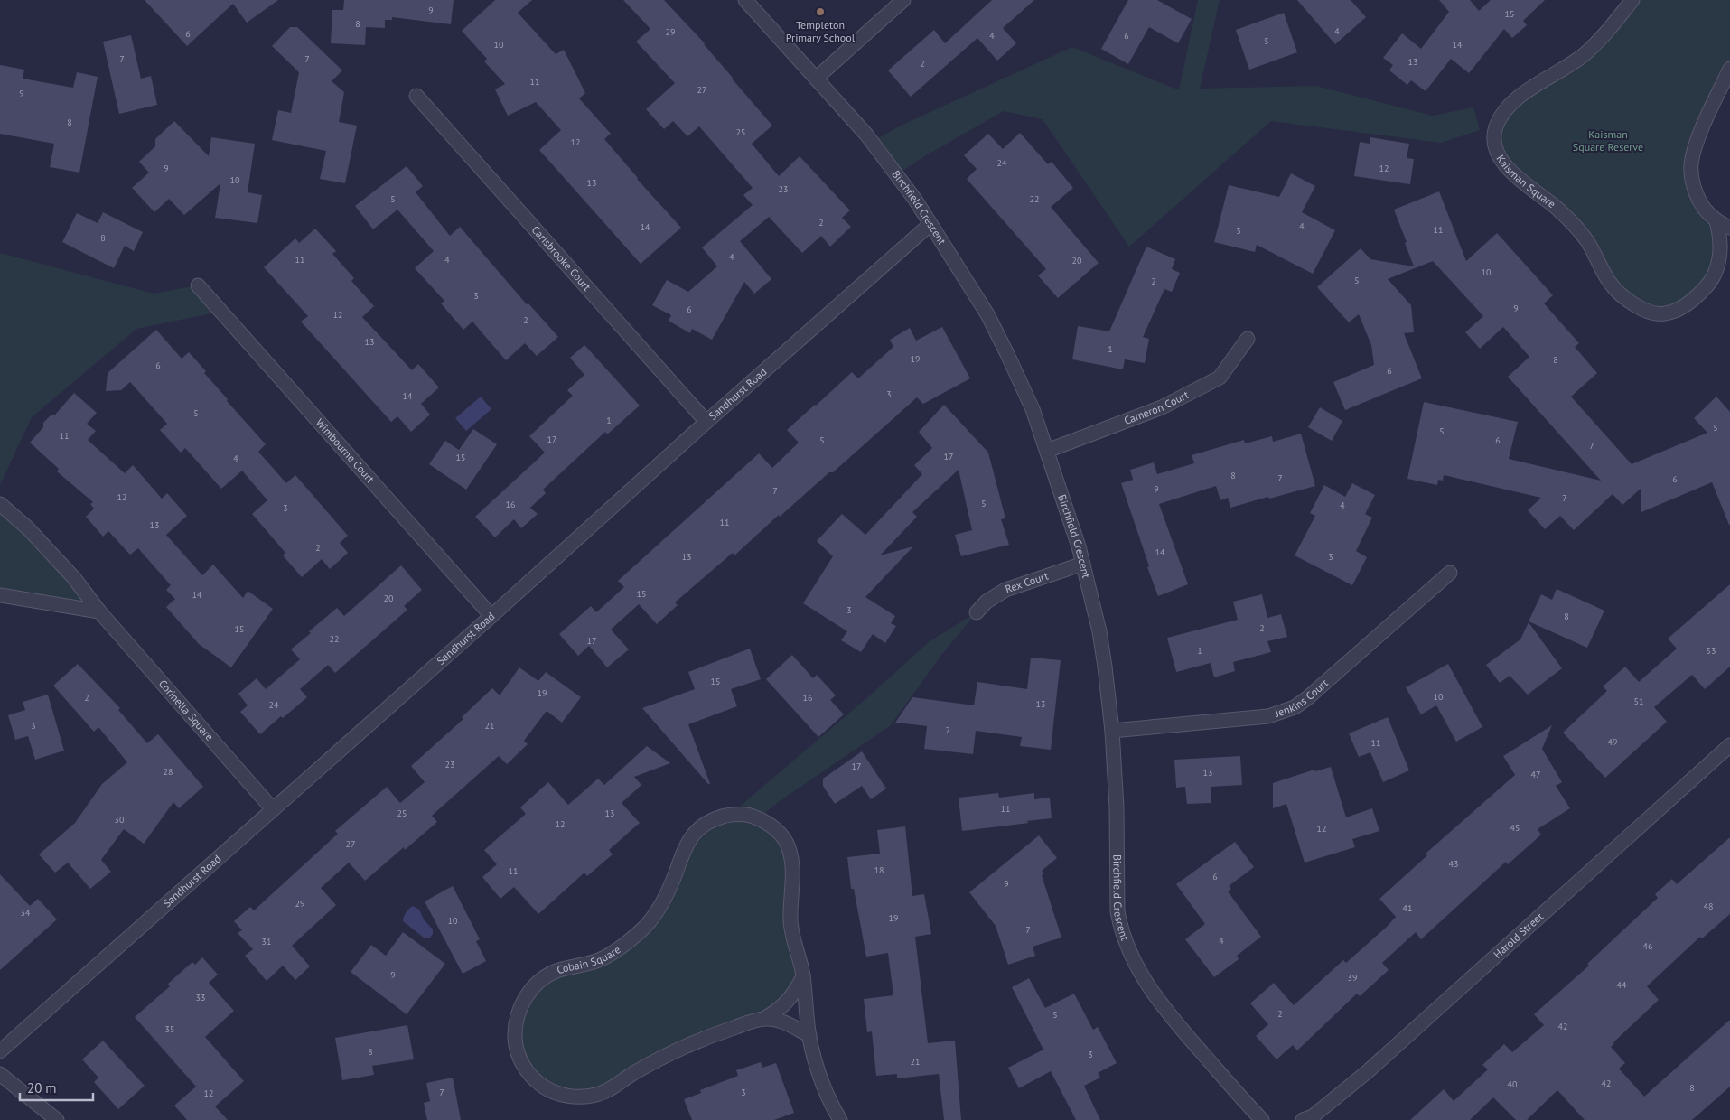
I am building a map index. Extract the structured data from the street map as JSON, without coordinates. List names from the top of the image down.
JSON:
{
  "streets": {
    "street": [
      "Kaisman Square",
      "Birchfield Crescent",
      "Carisbrooke Court",
      "Sandhurst Road",
      "Cameron Court",
      "Wimbourne Court",
      "Rex Court",
      "Jenkins Court",
      "Corinella Square",
      "Harold Street",
      "Cobain Square"
    ]
  },
  "crossings": [
    ["Birchfield Crescent", "Sandhurst Road"],
    ["Birchfield Crescent", "Cameron Court"],
    ["Birchfield Crescent", "Rex Court"],
    ["Birchfield Crescent", "Jenkins Court"],
    ["Carisbrooke Court", "Sandhurst Road"],
    ["Sandhurst Road", "Wimbourne Court"],
    ["Sandhurst Road", "Corinella Square"]
  ],
  "parks": ["Kaisman Square Reserve"],
  "places": ["Templeton Primary School"],
  "house_numbers": [
    "9",
    "15",
    "8",
    "4",
    "29",
    "6",
    "4",
    "6",
    "5",
    "10",
    "14",
    "7",
    "7",
    "13",
    "2",
    "11",
    "27",
    "9",
    "8",
    "25",
    "12",
    "24",
    "9",
    "12",
    "10",
    "13",
    "23",
    "5",
    "22",
    "2",
    "4",
    "14",
    "11",
    "3",
    "8",
    "4",
    "11",
    "4",
    "20",
    "10",
    "5",
    "2",
    "3",
    "9",
    "6",
    "12",
    "2",
    "13",
    "1",
    "19",
    "8",
    "6",
    "6",
    "3",
    "14",
    "5",
    "1",
    "5",
    "5",
    "11",
    "17",
    "5",
    "6",
    "7",
    "17",
    "15",
    "4",
    "8",
    "7",
    "6",
    "9",
    "7",
    "12",
    "7",
    "5",
    "16",
    "4",
    "3",
    "11",
    "13",
    "2",
    "14",
    "13",
    "3",
    "15",
    "14",
    "20",
    "3",
    "8",
    "2",
    "15",
    "22",
    "17",
    "1",
    "53",
    "15",
    "19",
    "10",
    "2",
    "16",
    "51",
    "13",
    "24",
    "3",
    "21",
    "2",
    "49",
    "11",
    "23",
    "17",
    "28",
    "13",
    "47",
    "11",
    "25",
    "13",
    "30",
    "12",
    "45",
    "12",
    "27",
    "43",
    "18",
    "11",
    "6",
    "9",
    "29",
    "48",
    "41",
    "34",
    "19",
    "10",
    "7",
    "4",
    "31",
    "46",
    "9",
    "39",
    "44",
    "33",
    "2",
    "5",
    "42",
    "35",
    "8",
    "3",
    "21",
    "42",
    "40",
    "8",
    "7",
    "3",
    "12"
  ],
  "scale_bar": "20 m"
}
